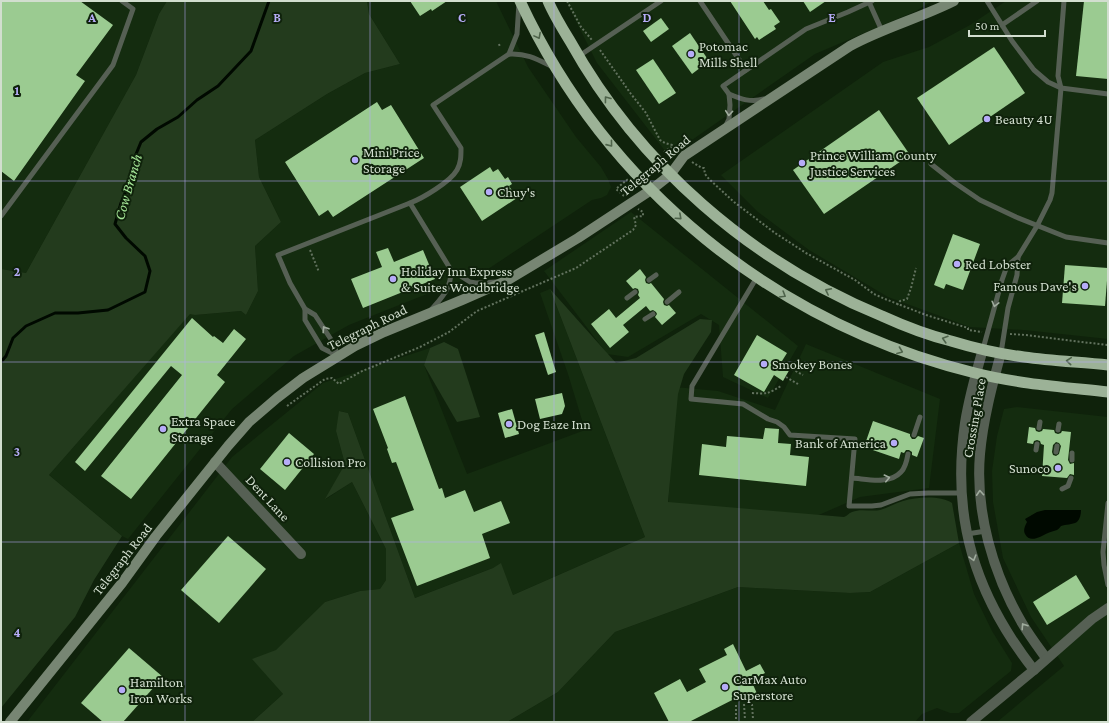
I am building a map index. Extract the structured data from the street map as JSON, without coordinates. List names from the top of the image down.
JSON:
{
  "streets": {
    "main road": ["Telegraph Road"],
    "street": ["Crossing Place", "Dent Lane"]
  },
  "crossings": [
    ["Telegraph Road", "Dent Lane"]
  ],
  "water": ["Cow Branch"],
  "places": [
    "Potomac Mills Shell",
    "Beauty 4U",
    "Mini Price Storage",
    "Prince William County Justice Services",
    "Chuy's",
    "Red Lobster",
    "Holiday Inn Express & Suites Woodbridge",
    "Famous Dave's",
    "Smokey Bones",
    "Dog Eaze Inn",
    "Extra Space Storage",
    "Bank of America",
    "Collision Pro",
    "Sunoco",
    "CarMax Auto Superstore",
    "Hamilton Iron Works"
  ],
  "scale_bar": "50 m",
  "grid": {
    "columns": [
      "A",
      "B",
      "C",
      "D",
      "E"
    ],
    "rows": [
      "1",
      "2",
      "3",
      "4"
    ]
  }
}
